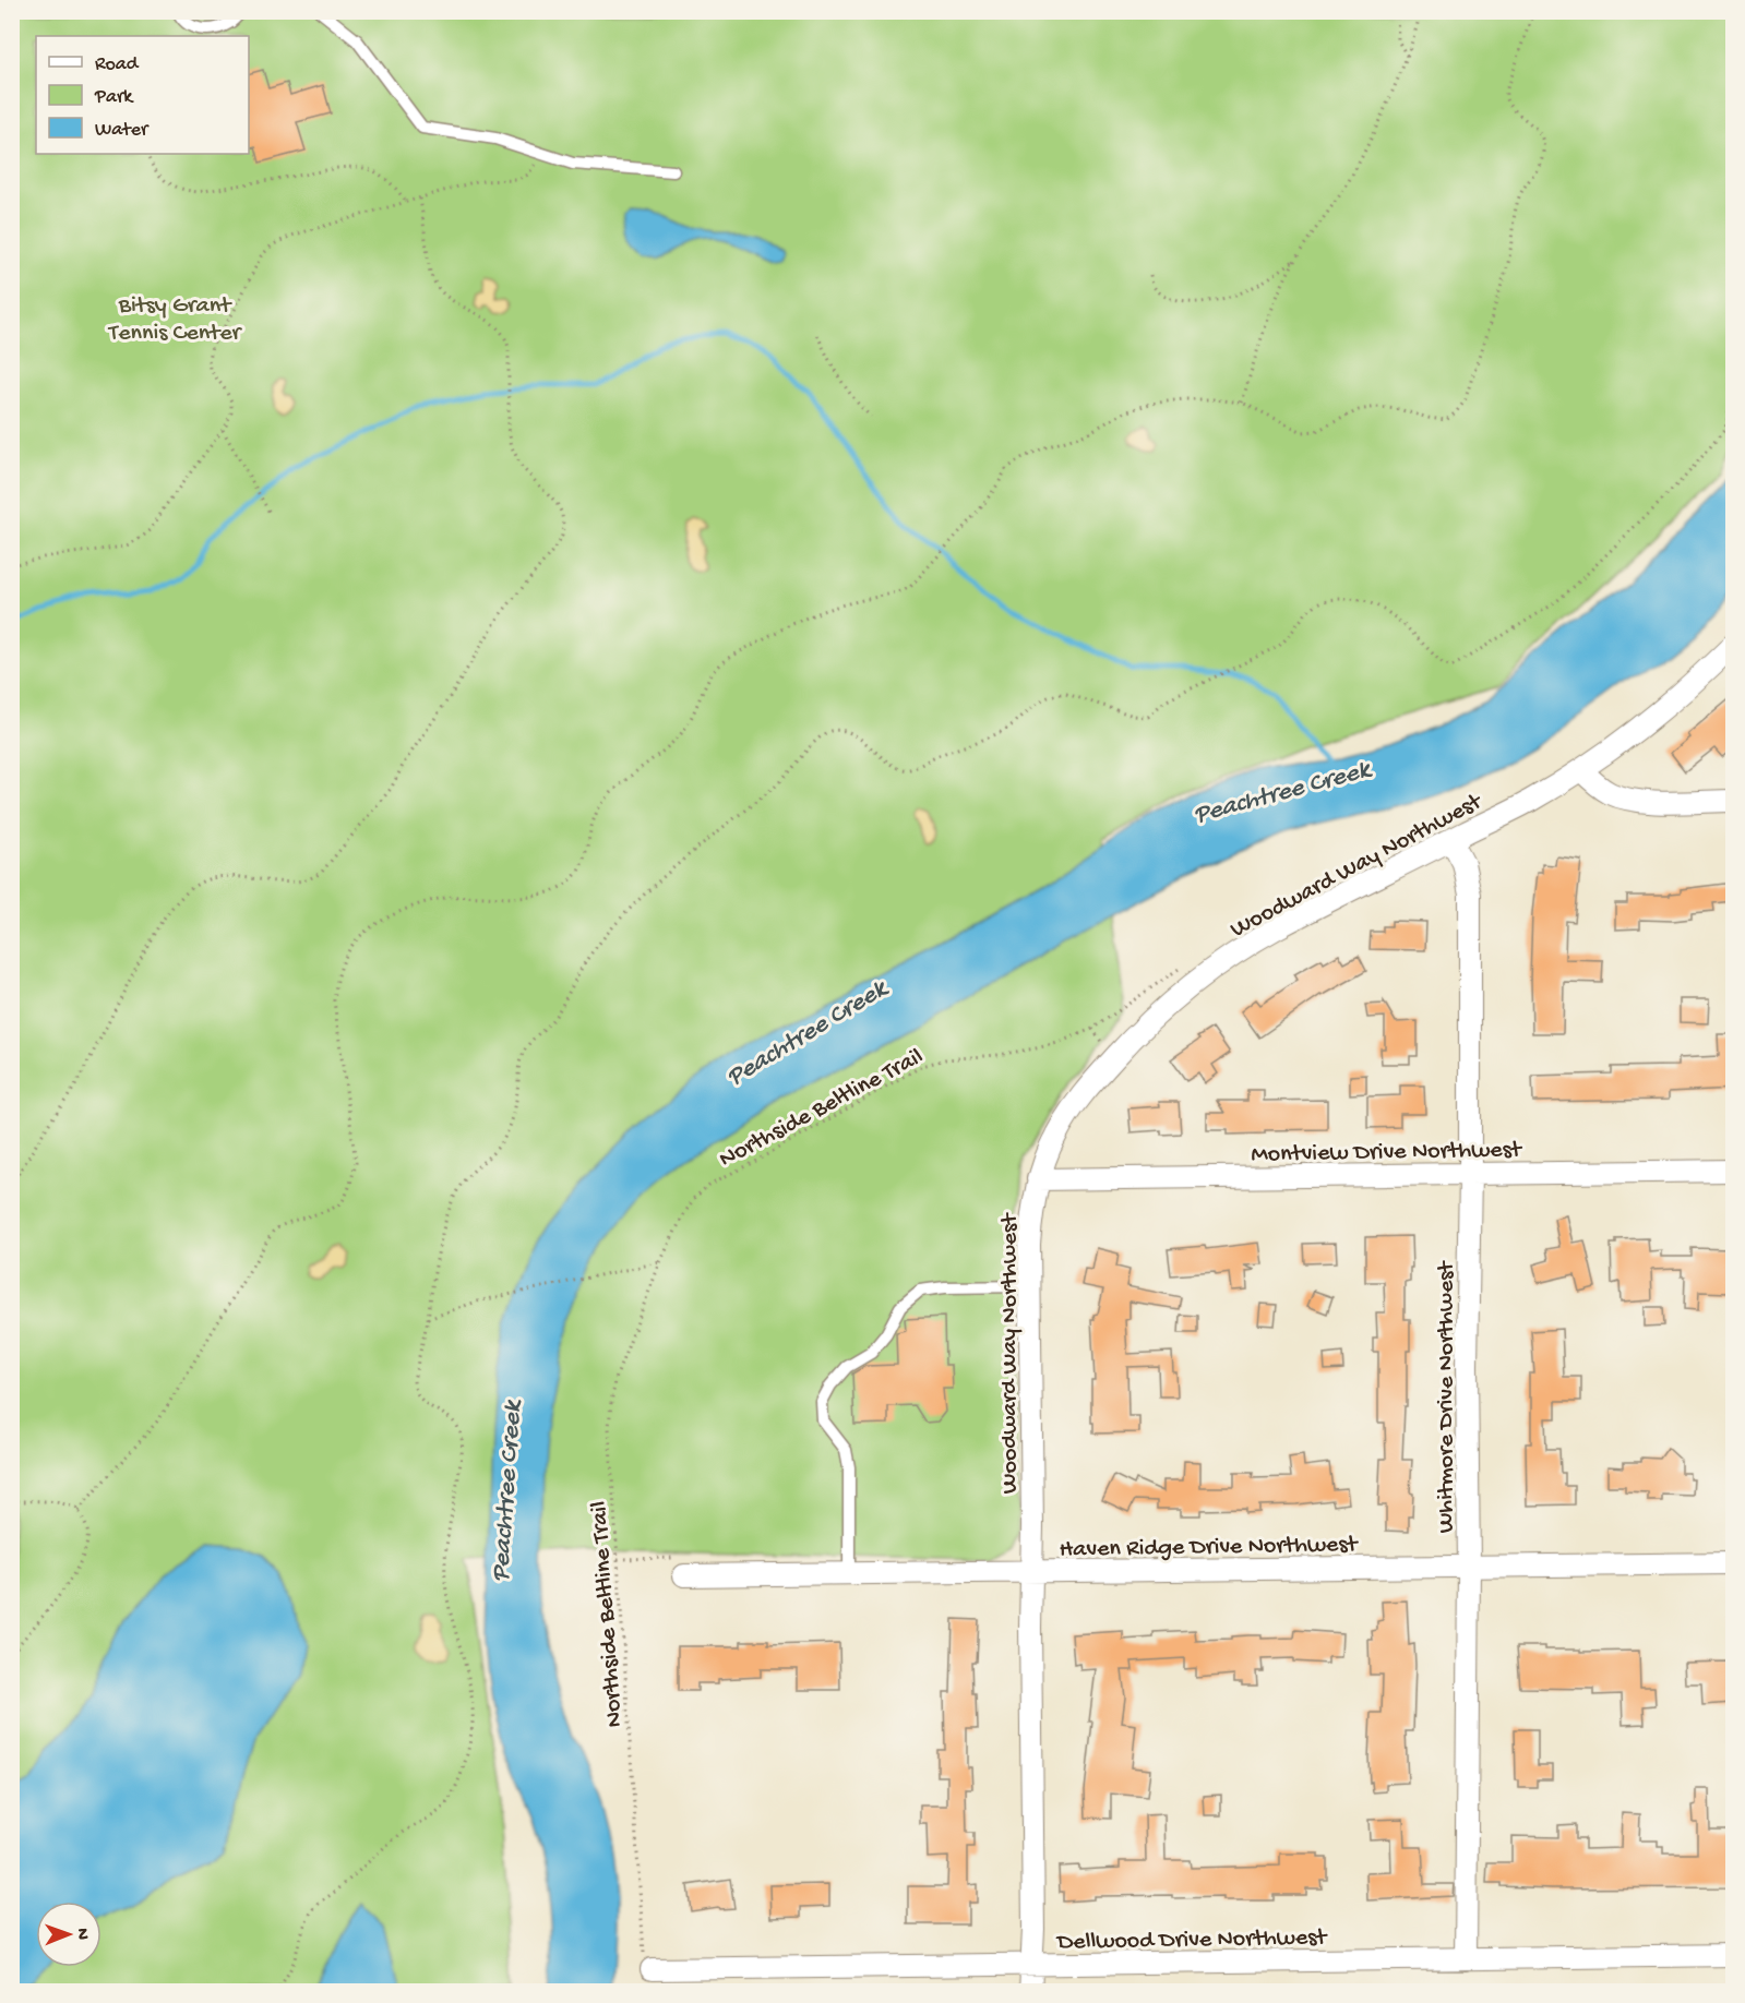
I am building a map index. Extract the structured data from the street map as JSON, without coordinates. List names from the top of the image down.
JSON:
{
  "streets": {
    "street": [
      "Woodward Way Northwest",
      "Montview Drive Northwest",
      "Whitmore Drive Northwest",
      "Haven Ridge Drive Northwest",
      "Dellwood Drive Northwest"
    ],
    "path": ["Northside Beltline Trail"]
  },
  "crossings": [
    ["Woodward Way Northwest", "Montview Drive Northwest"],
    ["Woodward Way Northwest", "Whitmore Drive Northwest"],
    ["Woodward Way Northwest", "Haven Ridge Drive Northwest"],
    ["Woodward Way Northwest", "Dellwood Drive Northwest"],
    ["Northside Beltline Trail", "Dellwood Drive Northwest"],
    ["Montview Drive Northwest", "Whitmore Drive Northwest"],
    ["Whitmore Drive Northwest", "Haven Ridge Drive Northwest"],
    ["Whitmore Drive Northwest", "Dellwood Drive Northwest"]
  ],
  "water": ["Peachtree Creek"],
  "parks": ["Bitsy Grant Tennis Center"],
  "legend": ["Road", "Park", "Water"],
  "north": "right"
}
